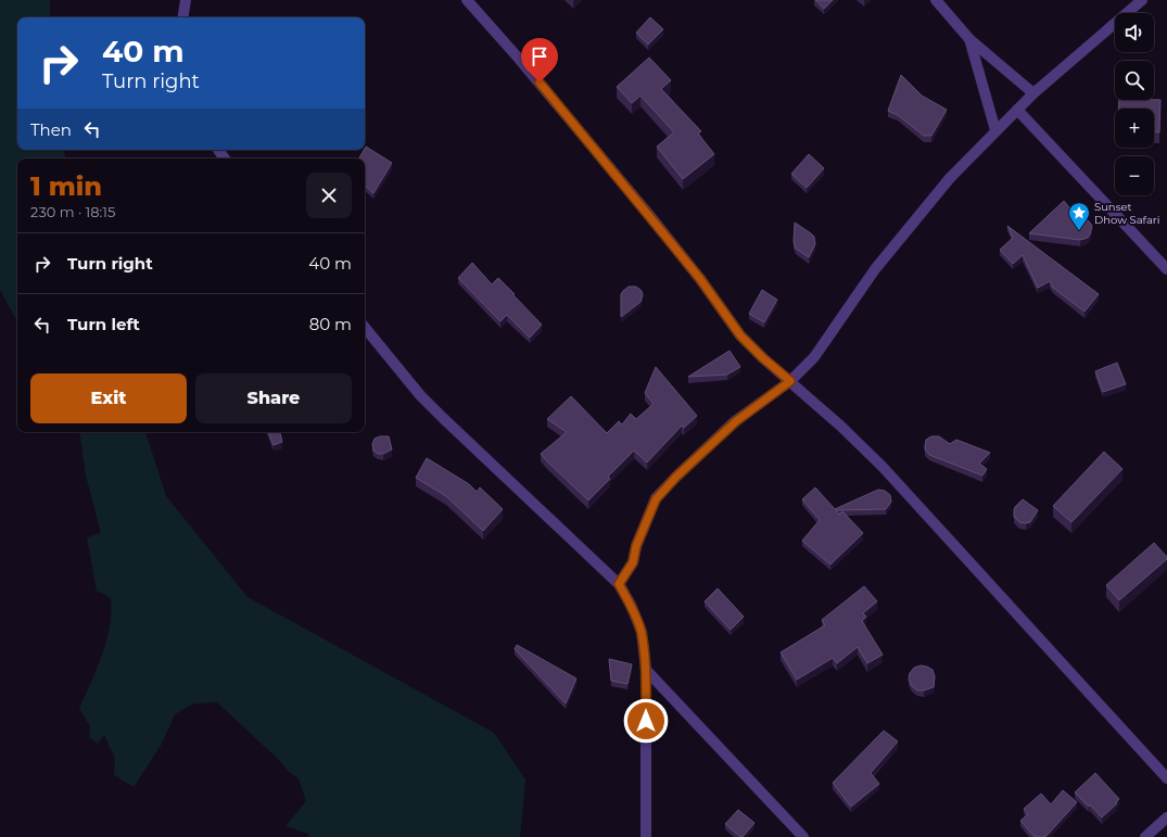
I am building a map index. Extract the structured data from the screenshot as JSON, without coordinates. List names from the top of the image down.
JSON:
{
  "places": {
    "place": ["Sunset Dhow Safari"]
  },
  "page": {
    "map_buttons": ["+", "−"],
    "turn": ["40 m", "Turn right"],
    "then": "Then",
    "heading": ["1 min", "230 m · 18:15"],
    "list": [
      {
        "name": "Turn right",
        "value": "40 m"
      },
      {
        "name": "Turn left",
        "value": "80 m"
      }
    ],
    "buttons": ["Exit", "Share"]
  }
}
